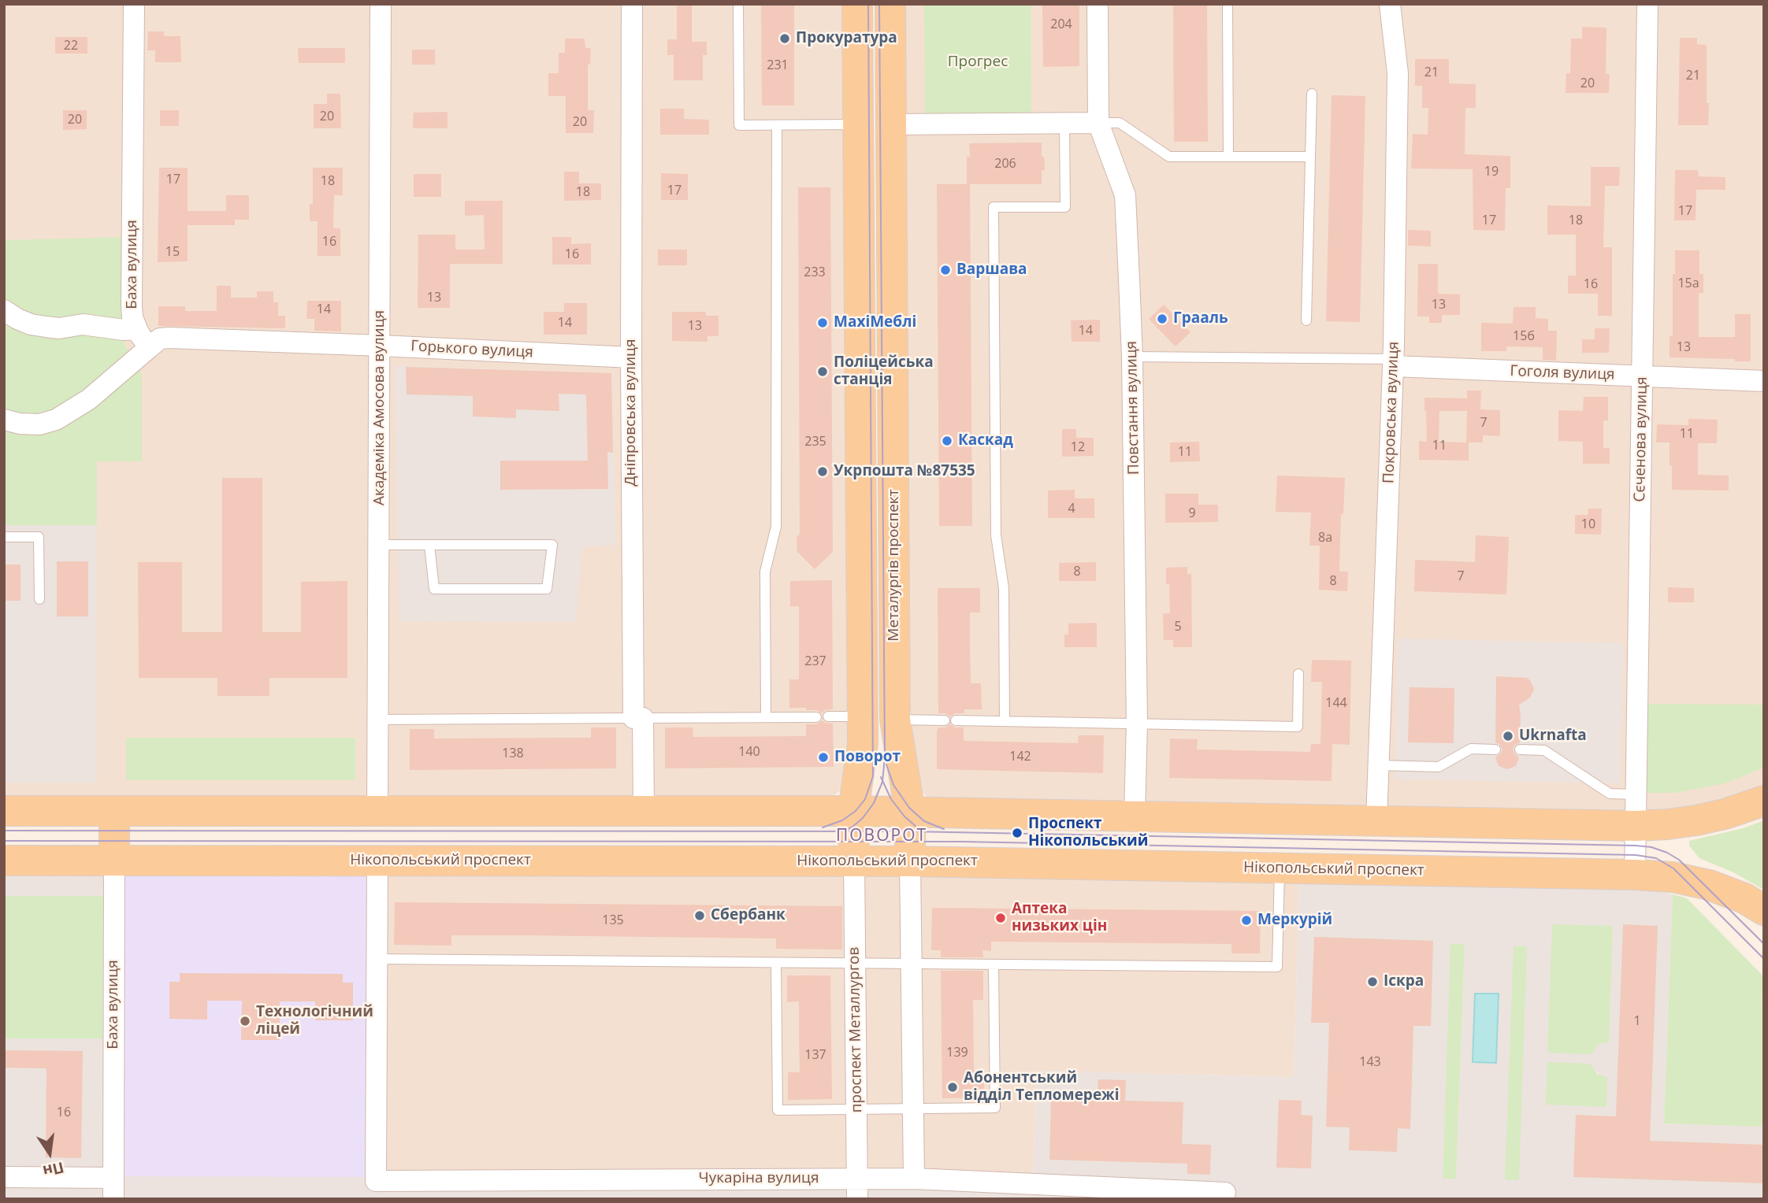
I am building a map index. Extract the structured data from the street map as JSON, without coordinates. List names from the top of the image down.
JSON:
{
  "streets": {
    "main road": ["Баха вулиця", "Металургів проспект", "Нікопольський проспект"],
    "street": [
      "Горького вулиця",
      "Гоголя вулиця",
      "Академіка Амосова вулиця",
      "Повстання вулиця",
      "Дніпровська вулиця",
      "Покровська вулиця",
      "Сєченова вулиця",
      "проспект Металлургов",
      "Чукаріна вулиця"
    ]
  },
  "crossings": [
    ["Баха вулиця", "Горького вулиця"],
    ["Баха вулиця", "Нікопольський проспект"],
    ["Горького вулиця", "Академіка Амосова вулиця"],
    ["Горького вулиця", "Дніпровська вулиця"],
    ["Гоголя вулиця", "Покровська вулиця"],
    ["Гоголя вулиця", "Сєченова вулиця"],
    ["Сєченова вулиця", "Нікопольський проспект"],
    ["Металургів проспект", "Нікопольський проспект"],
    ["Нікопольський проспект", "проспект Металлургов"],
    ["проспект Металлургов", "Чукаріна вулиця"]
  ],
  "districts": ["ПОВОРОТ"],
  "parks": ["Прогрес"],
  "places": [
    "Прокуратура",
    "Варшава",
    "Грааль",
    "MaxiМеблі",
    "Поліцейська станція",
    "Каскад",
    "Укрпошта №87535",
    "Ukrnafta",
    "Поворот",
    "Проспект Нікопольський",
    "Сбербанк",
    "Аптека низьких цін",
    "Меркурій",
    "Іскра",
    "Технологічний ліцей",
    "Абонентський відділ Тепломережі"
  ],
  "house_numbers": [
    "204",
    "22",
    "231",
    "21",
    "21",
    "20",
    "20",
    "20",
    "20",
    "206",
    "19",
    "17",
    "18",
    "17",
    "18",
    "17",
    "17",
    "18",
    "16",
    "15",
    "16",
    "233",
    "15а",
    "16",
    "13",
    "13",
    "14",
    "14",
    "13",
    "14",
    "15б",
    "13",
    "7",
    "11",
    "235",
    "11",
    "12",
    "11",
    "4",
    "9",
    "10",
    "8а",
    "8",
    "7",
    "8",
    "5",
    "237",
    "144",
    "140",
    "138",
    "142",
    "135",
    "1",
    "139",
    "137",
    "143",
    "16"
  ],
  "north": "bottom"
}
